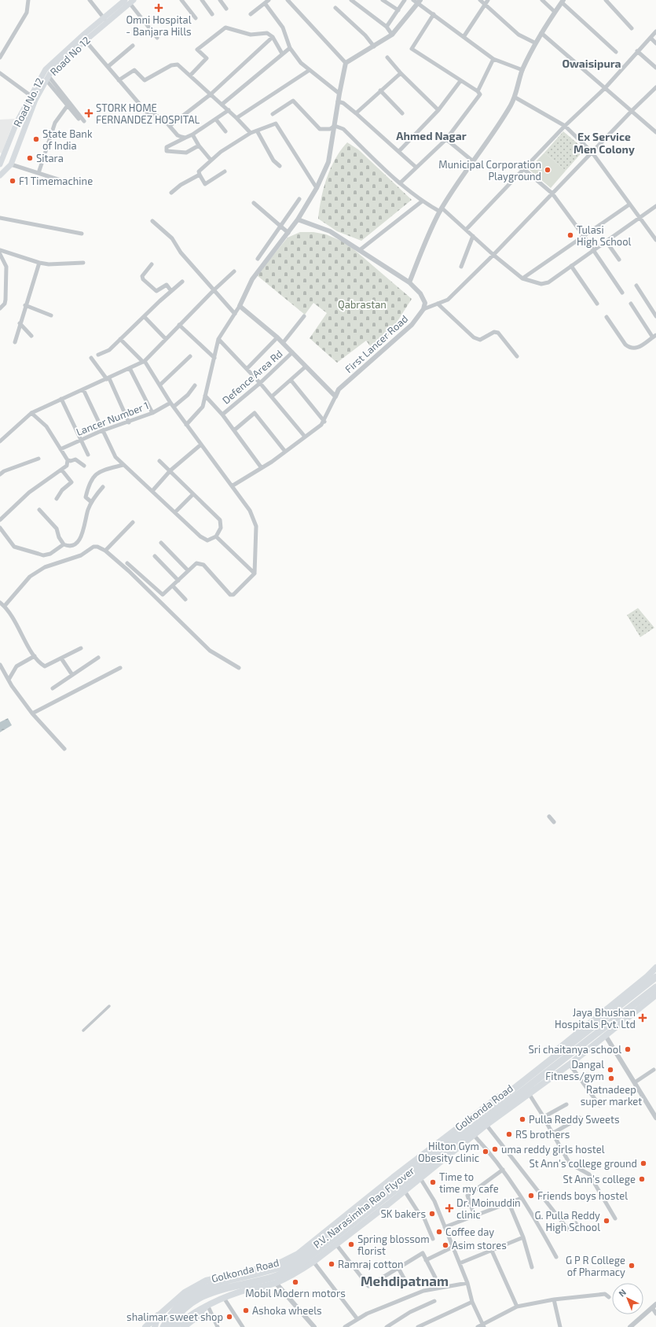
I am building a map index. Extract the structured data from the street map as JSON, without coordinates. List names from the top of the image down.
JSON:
{
  "streets": {
    "highway": ["P.V. Narasimha Rao Flyover"],
    "main road": ["Road No 12", "Road No. 12", "Golkonda Road"],
    "street": ["First Lancer Road", "Defence Area Rd", "Lancer Number 1"]
  },
  "crossings": [
    ["Road No 12", "Road No. 12"]
  ],
  "districts": [
    "Owaisipura",
    "Ahmed Nagar",
    "Ex Service Men Colony",
    "Mehdipatnam"
  ],
  "parks": ["Qabrastan"],
  "places": {
    "health": [
      "Omni Hospital - Banjara Hills",
      "STORK HOME FERNANDEZ HOSPITAL",
      "Jaya Bhushan Hospitals Pvt. Ltd",
      "Dr. Moinuddin clinic"
    ],
    "other": [
      "State Bank of India",
      "Sitara",
      "Municipal Corporation Playground",
      "F1 Timemachine",
      "Tulasi High School",
      "Sri chaitanya school",
      "Dangal Fitness/gym",
      "Ratnadeep super market",
      "Pulla Reddy Sweets",
      "RS brothers",
      "uma reddy girls hostel",
      "Hilton Gym Obesity clinic",
      "St Ann's college ground",
      "St Ann's college",
      "Time to time my cafe",
      "Friends boys hostel",
      "SK bakers",
      "G. Pulla Reddy High School",
      "Coffee day",
      "Spring blossom florist",
      "Asim stores",
      "Ramraj cotton",
      "G P R College of Pharmacy",
      "Mobil Modern motors",
      "Ashoka wheels",
      "shalimar sweet shop"
    ]
  },
  "north": "top left"
}
